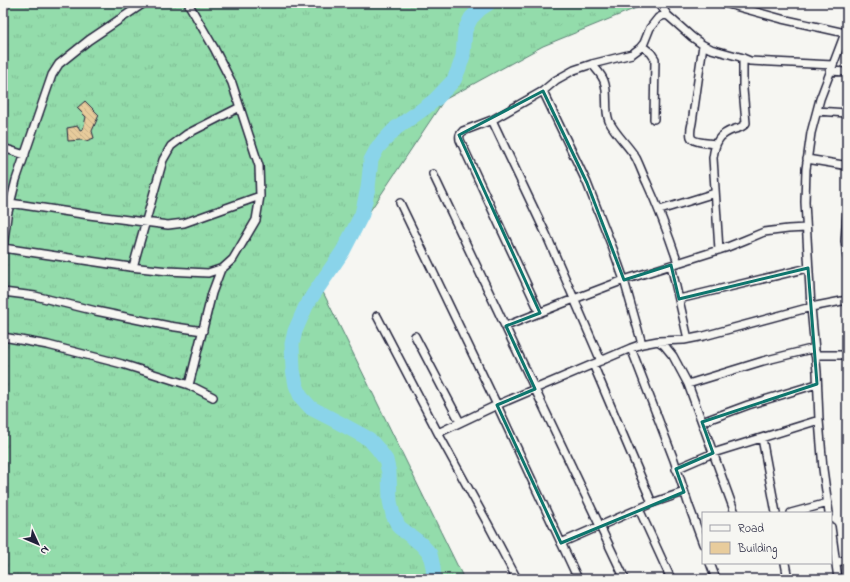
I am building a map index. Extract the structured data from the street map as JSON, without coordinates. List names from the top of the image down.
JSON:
{
  "legend": ["Road", "Building"],
  "north": "bottom right"
}
